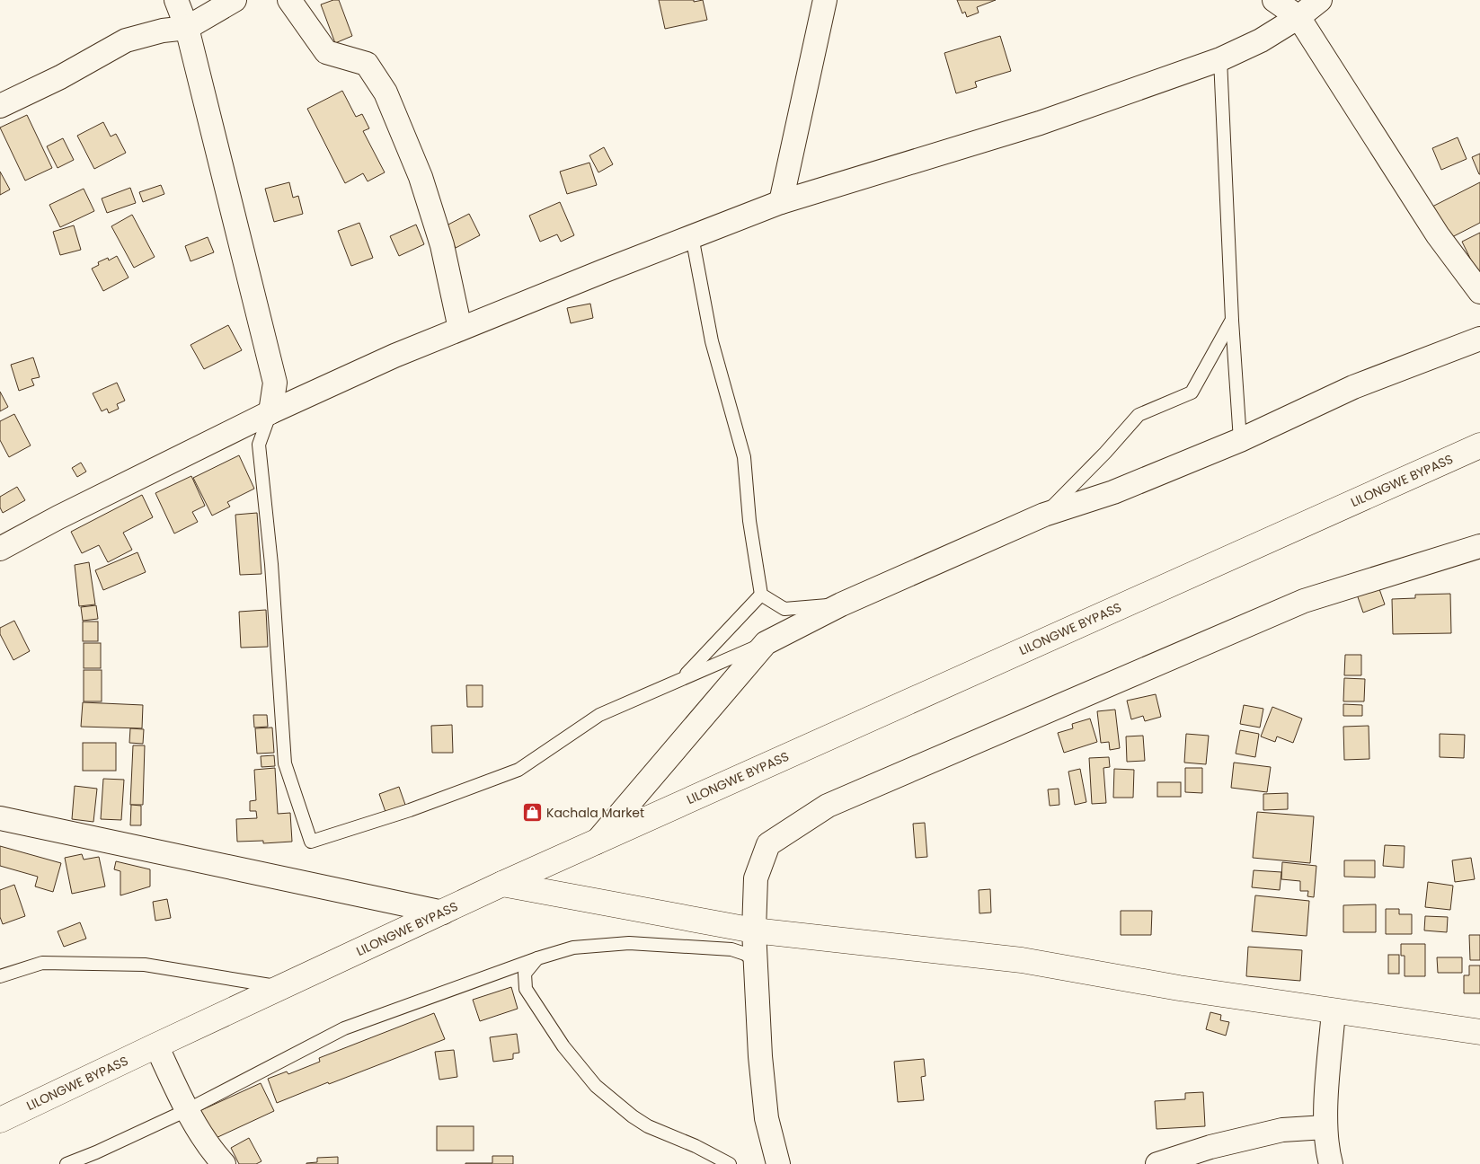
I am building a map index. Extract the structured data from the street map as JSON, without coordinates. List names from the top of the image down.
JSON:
{
  "streets": {
    "main road": ["LILONGWE BYPASS"]
  },
  "places": {
    "shop": ["Kachala Market"]
  }
}
